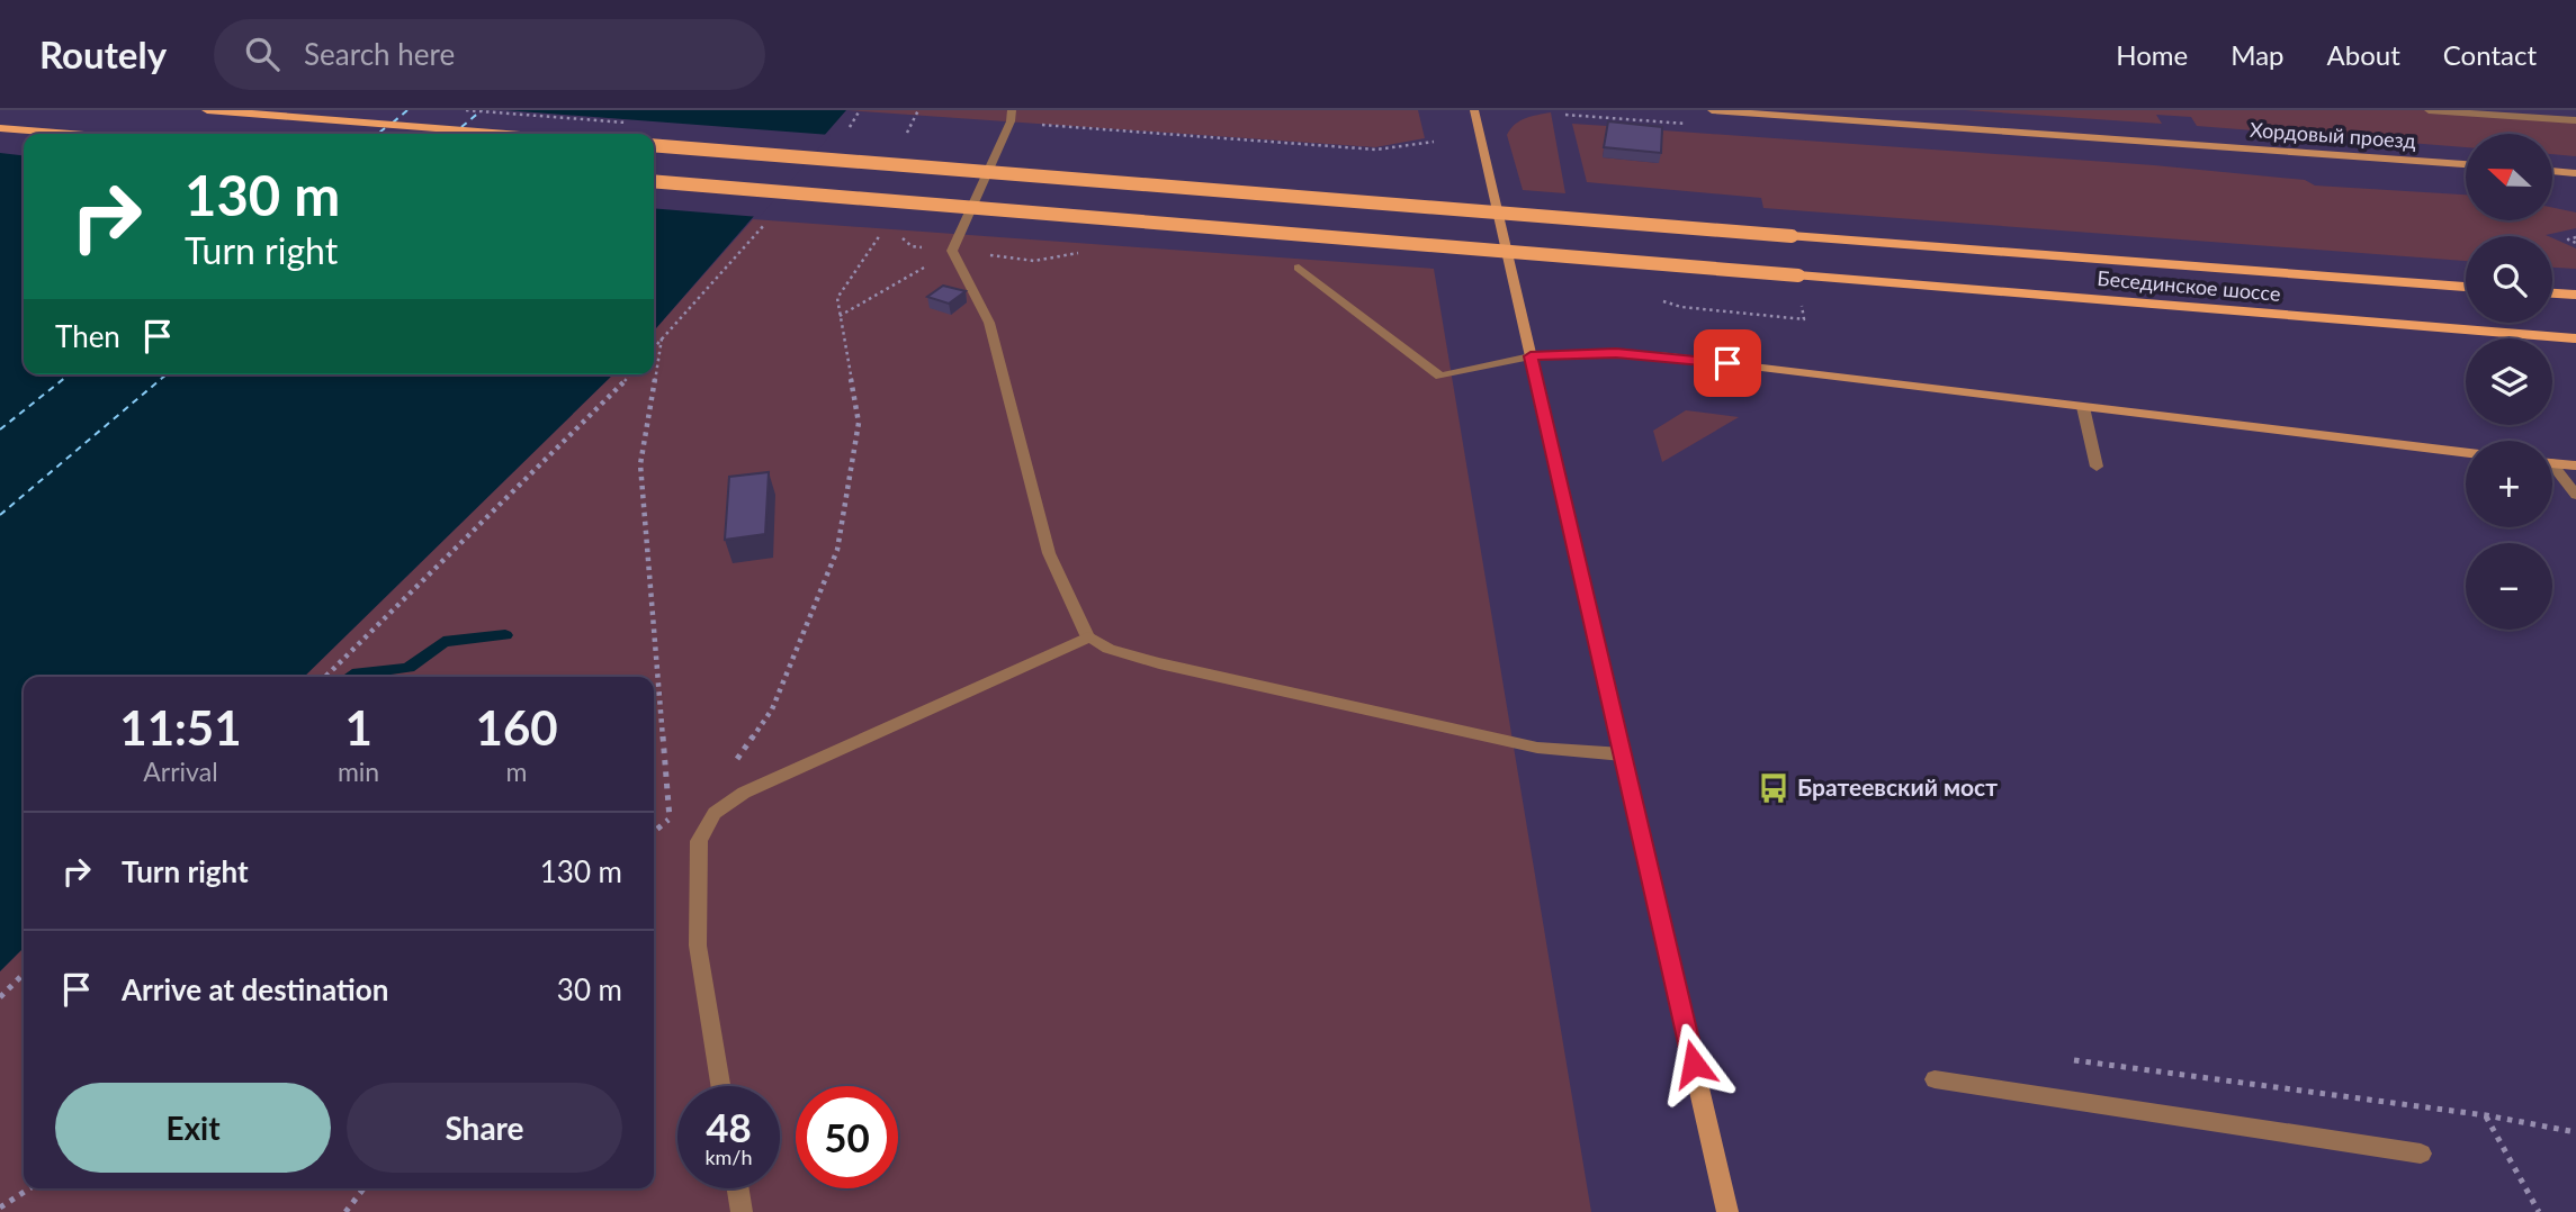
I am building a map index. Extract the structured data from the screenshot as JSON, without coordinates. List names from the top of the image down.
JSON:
{
  "streets": {
    "main road": ["Хордовый проезд", "Бесединское шоссе"]
  },
  "places": {
    "bus stop": ["Братеевский мост"]
  },
  "north": "left",
  "page": {
    "header": "Routely",
    "search": "Search here",
    "nav": [
      "Home",
      "Map",
      "About",
      "Contact"
    ],
    "map_buttons": ["+", "−"],
    "turn": ["130 m", "Turn right"],
    "then": "Then",
    "eta": [
      "11:51",
      "Arrival",
      "1",
      "min",
      "160",
      "m"
    ],
    "list": [
      {
        "name": "Turn right",
        "value": "130 m"
      },
      {
        "name": "Arrive at destination",
        "value": "30 m"
      }
    ],
    "buttons": ["Exit", "Share"],
    "speed": "48 km/h",
    "limit": "50"
  }
}
